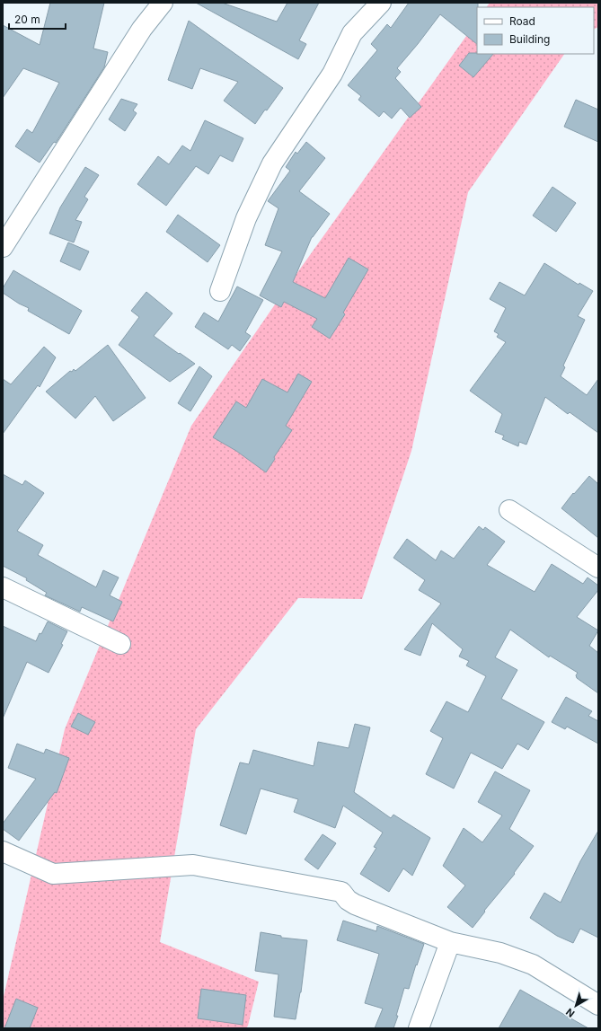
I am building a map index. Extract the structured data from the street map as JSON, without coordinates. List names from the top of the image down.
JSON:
{
  "legend": ["Road", "Building"],
  "scale_bar": "20 m",
  "north": "bottom left"
}
